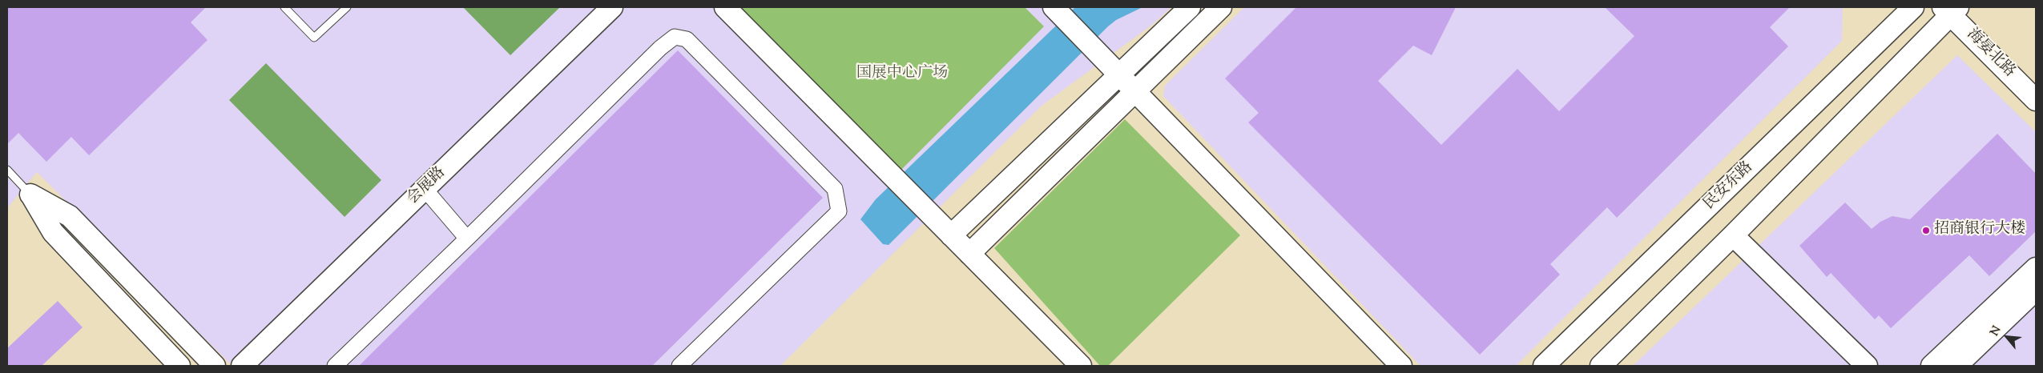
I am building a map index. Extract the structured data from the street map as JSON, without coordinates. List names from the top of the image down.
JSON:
{
  "streets": {
    "street": ["海晏北路", "会展路", "民安东路"]
  },
  "parks": ["国展中心广场"],
  "places": ["招商银行大楼"],
  "north": "top left"
}
